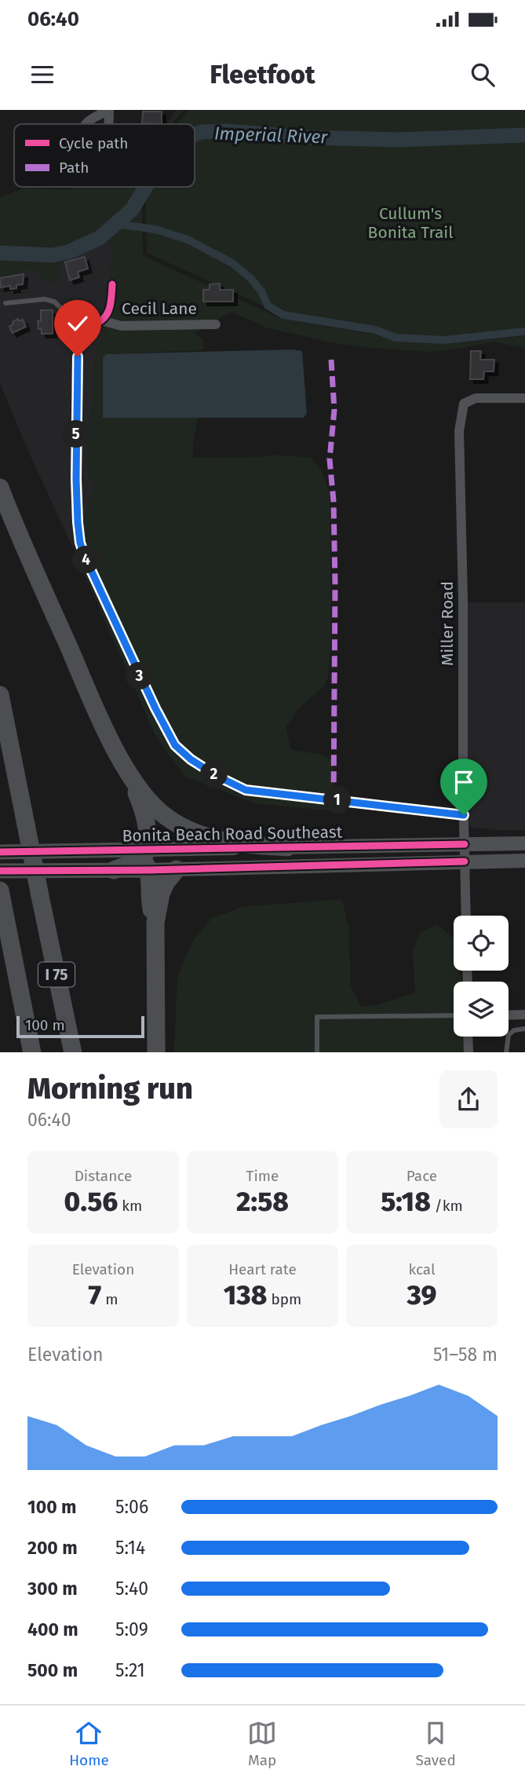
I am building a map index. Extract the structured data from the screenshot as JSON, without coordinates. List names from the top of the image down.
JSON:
{
  "streets": {
    "highway": ["I 75"],
    "main road": ["Bonita Beach Road Southeast"],
    "street": ["Cecil Lane", "Miller Road"]
  },
  "crossings": [
    ["Miller Road", "Bonita Beach Road Southeast"]
  ],
  "water": ["Imperial River"],
  "parks": ["Cullum's Bonita Trail"],
  "legend": ["Cycle path", "Path"],
  "scale_bar": "100 m",
  "page": {
    "status": "06:40",
    "header": "Fleetfoot",
    "pins": [
      "5",
      "4",
      "3",
      "2",
      "1"
    ],
    "scale": "100 m",
    "heading": ["Morning run", "06:40"],
    "stats": [
      ["Distance", "0.56 km"],
      ["Time", "2:58"],
      ["Pace", "5:18 /km"],
      ["Elevation", "7 m"],
      ["Heart rate", "138 bpm"],
      ["kcal", "39"]
    ],
    "chart": ["Elevation", "51–58 m"],
    "list": [
      {
        "name": "100 m",
        "note": "5:06"
      },
      {
        "name": "200 m",
        "note": "5:14"
      },
      {
        "name": "300 m",
        "note": "5:40"
      },
      {
        "name": "400 m",
        "note": "5:09"
      },
      {
        "name": "500 m",
        "note": "5:21"
      }
    ],
    "tabs": ["Home", "Map", "Saved"]
  }
}
